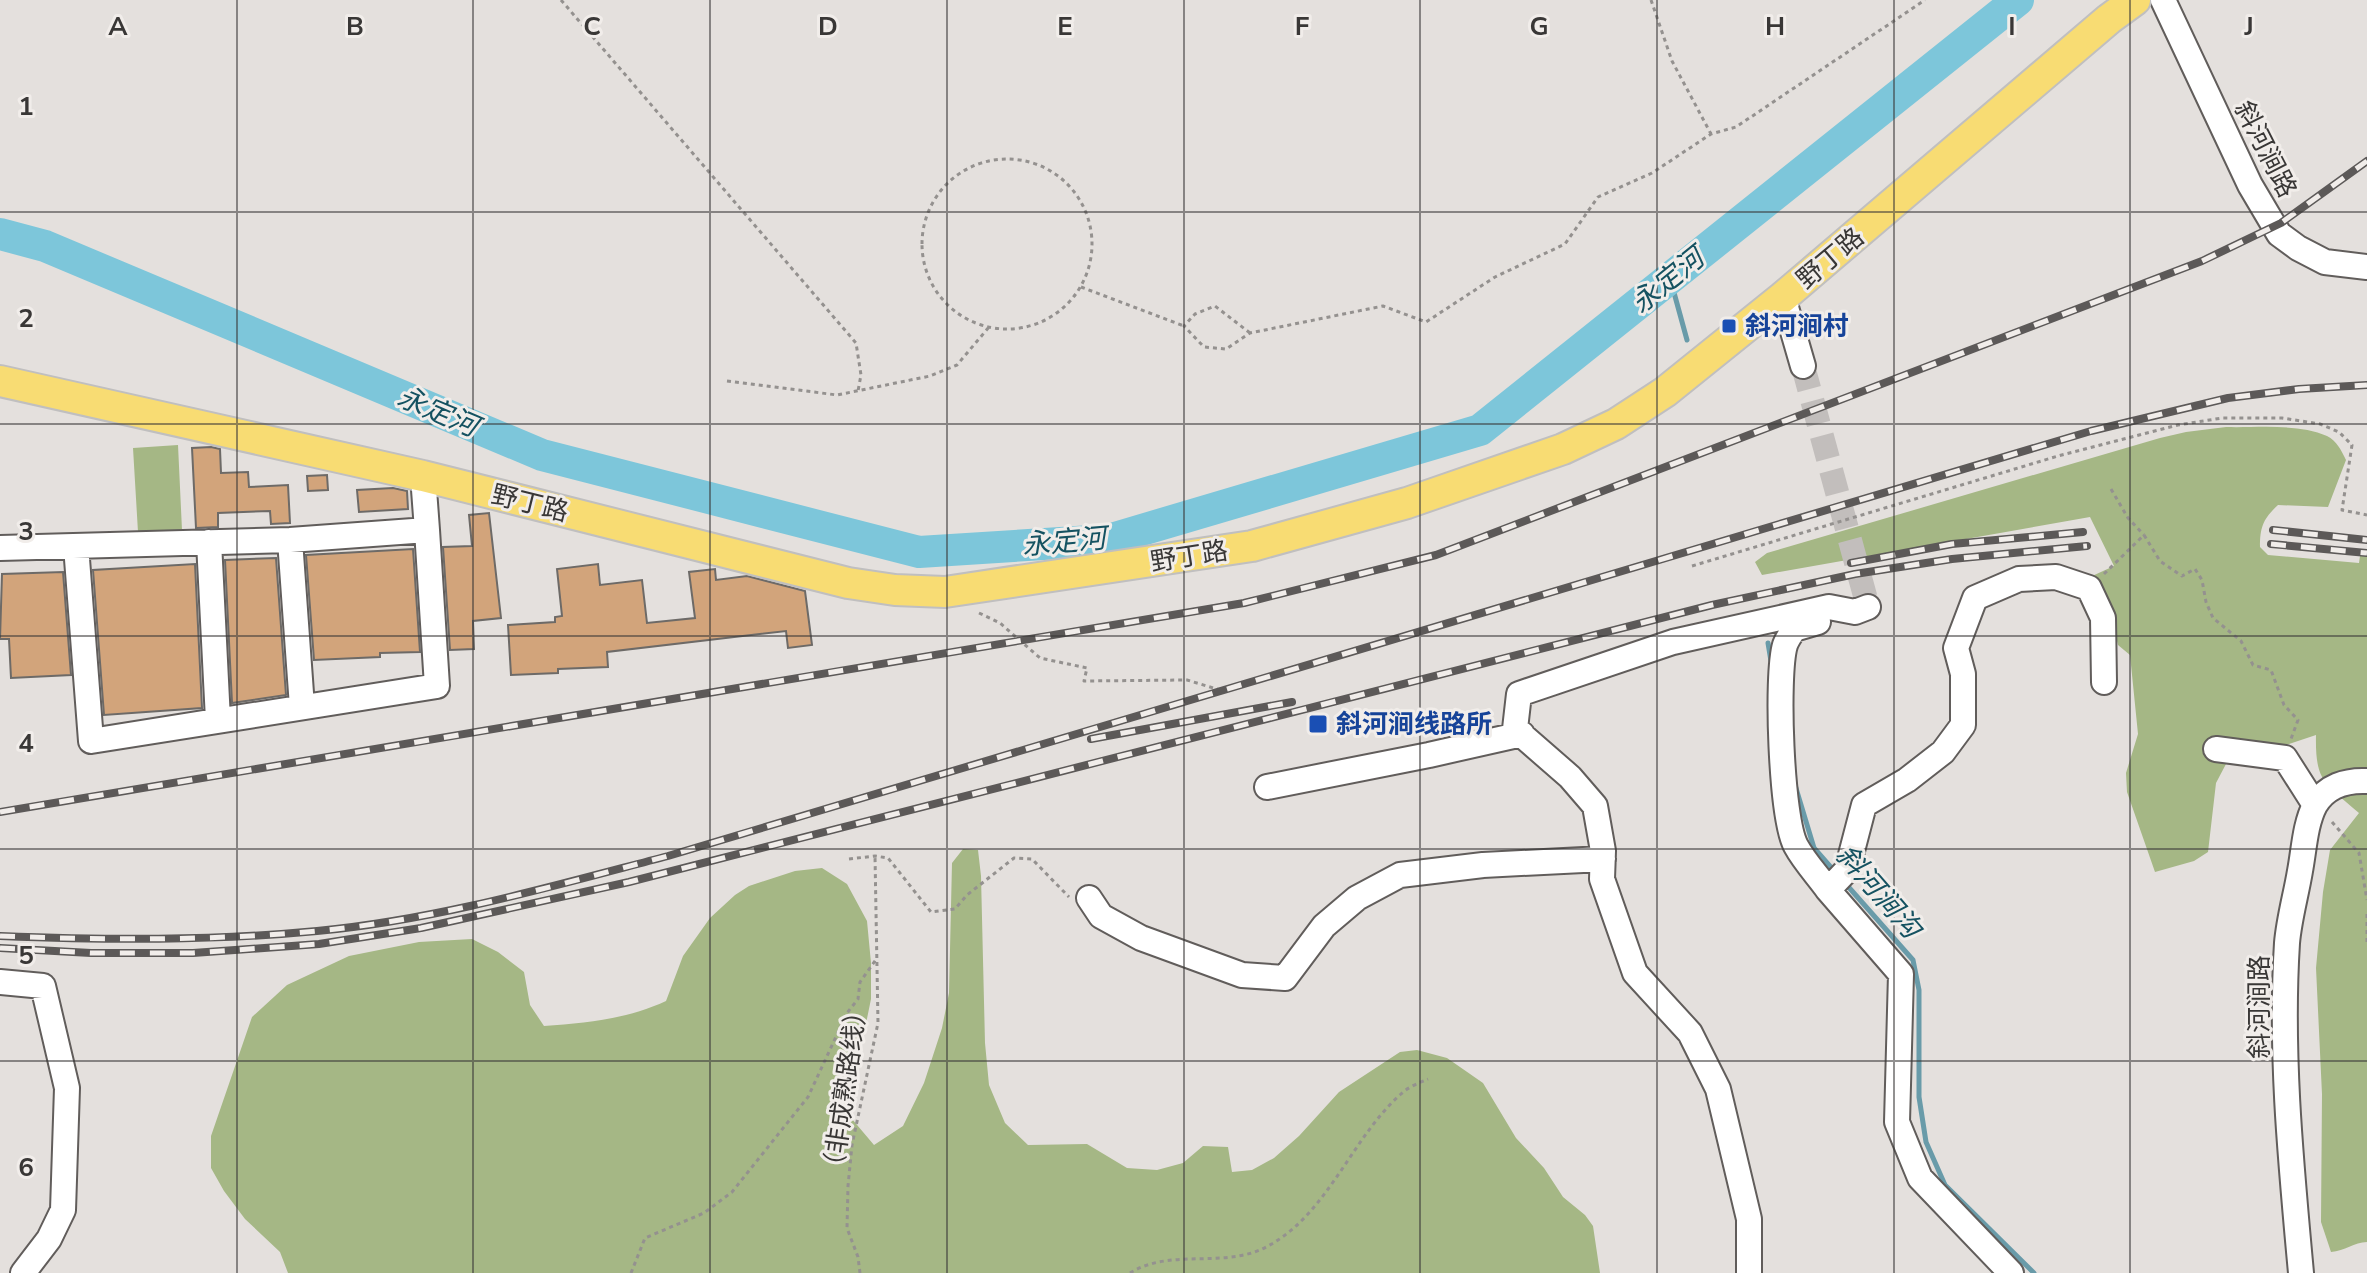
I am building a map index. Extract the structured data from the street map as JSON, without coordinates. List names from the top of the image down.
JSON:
{
  "streets": {
    "main road": ["野丁路"],
    "street": ["斜河涧路"],
    "path": ["（非成熟路线）"]
  },
  "water": ["永定河", "斜河涧沟"],
  "places": {
    "transit": ["斜河涧村", "斜河涧线路所"]
  },
  "grid": {
    "columns": [
      "A",
      "B",
      "C",
      "D",
      "E",
      "F",
      "G",
      "H",
      "I",
      "J"
    ],
    "rows": [
      "1",
      "2",
      "3",
      "4",
      "5",
      "6"
    ]
  }
}
